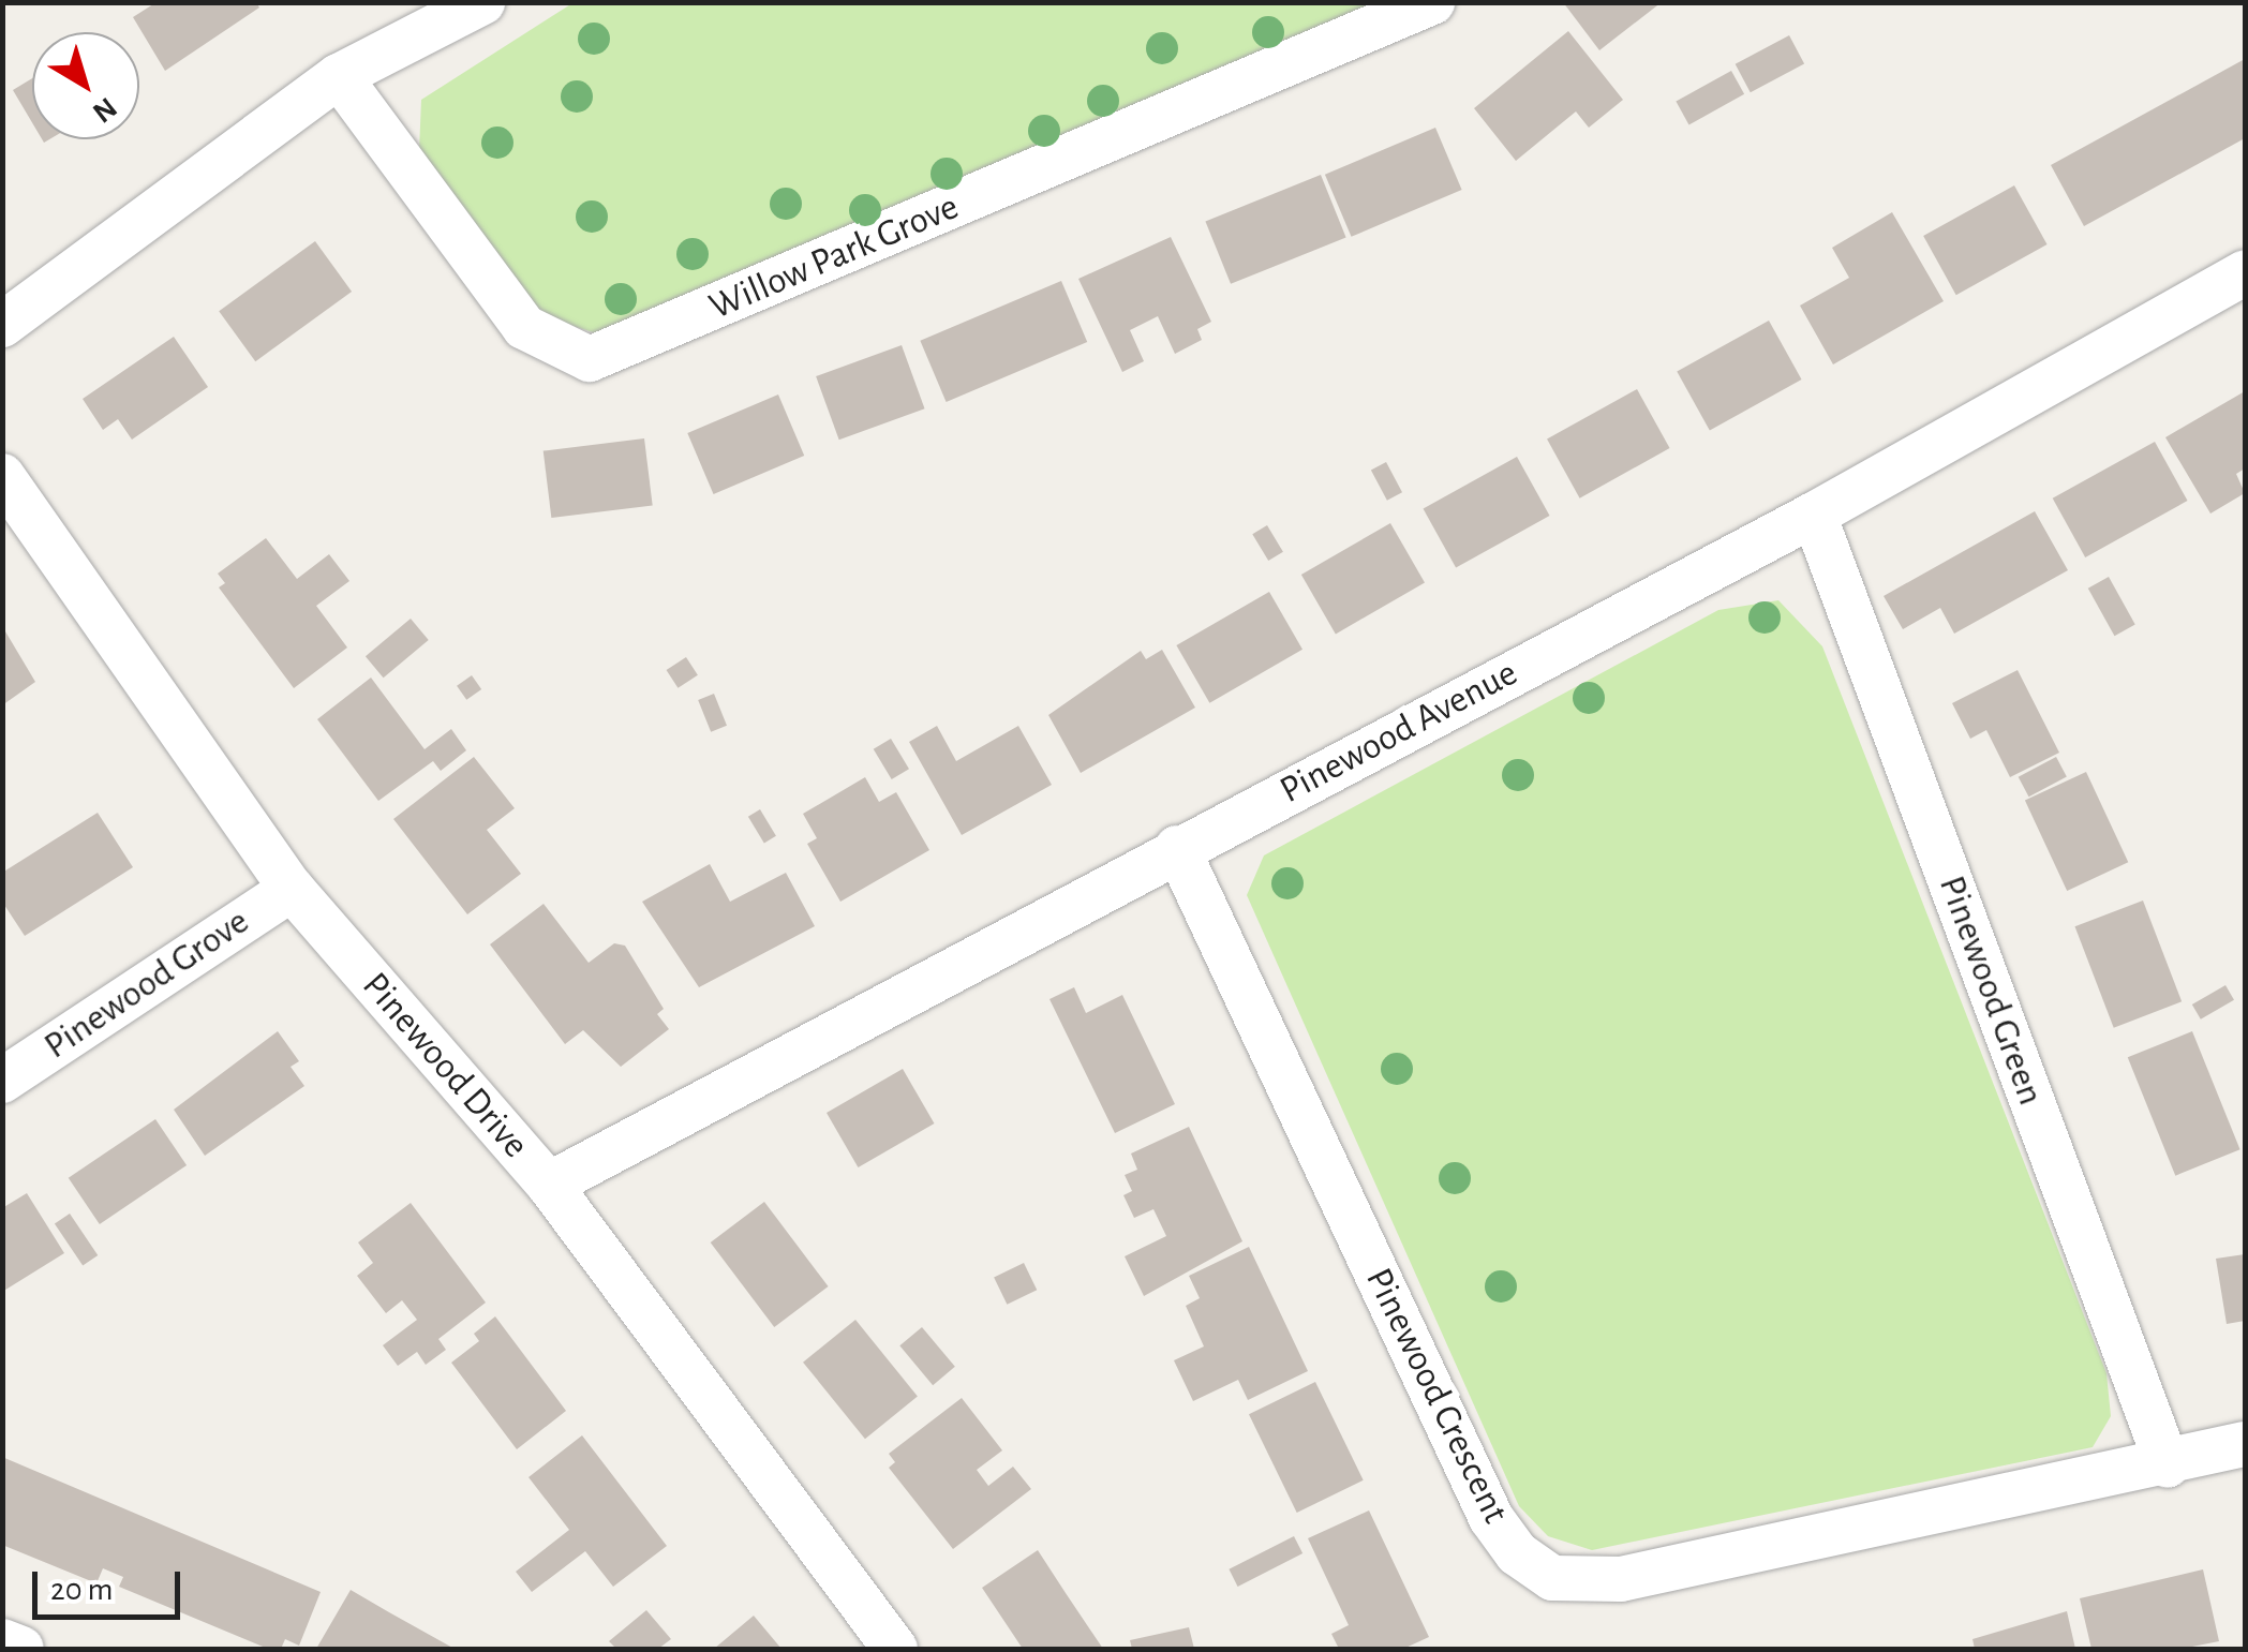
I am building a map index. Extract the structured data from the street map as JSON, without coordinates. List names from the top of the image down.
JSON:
{
  "streets": {
    "street": [
      "Willow Park Grove",
      "Pinewood Avenue",
      "Pinewood Grove",
      "Pinewood Green",
      "Pinewood Drive",
      "Pinewood Crescent"
    ]
  },
  "crossings": [
    ["Pinewood Avenue", "Pinewood Green"],
    ["Pinewood Avenue", "Pinewood Drive"],
    ["Pinewood Avenue", "Pinewood Crescent"],
    ["Pinewood Grove", "Pinewood Drive"],
    ["Pinewood Green", "Pinewood Crescent"]
  ],
  "scale_bar": "20 m",
  "north": "bottom right"
}
